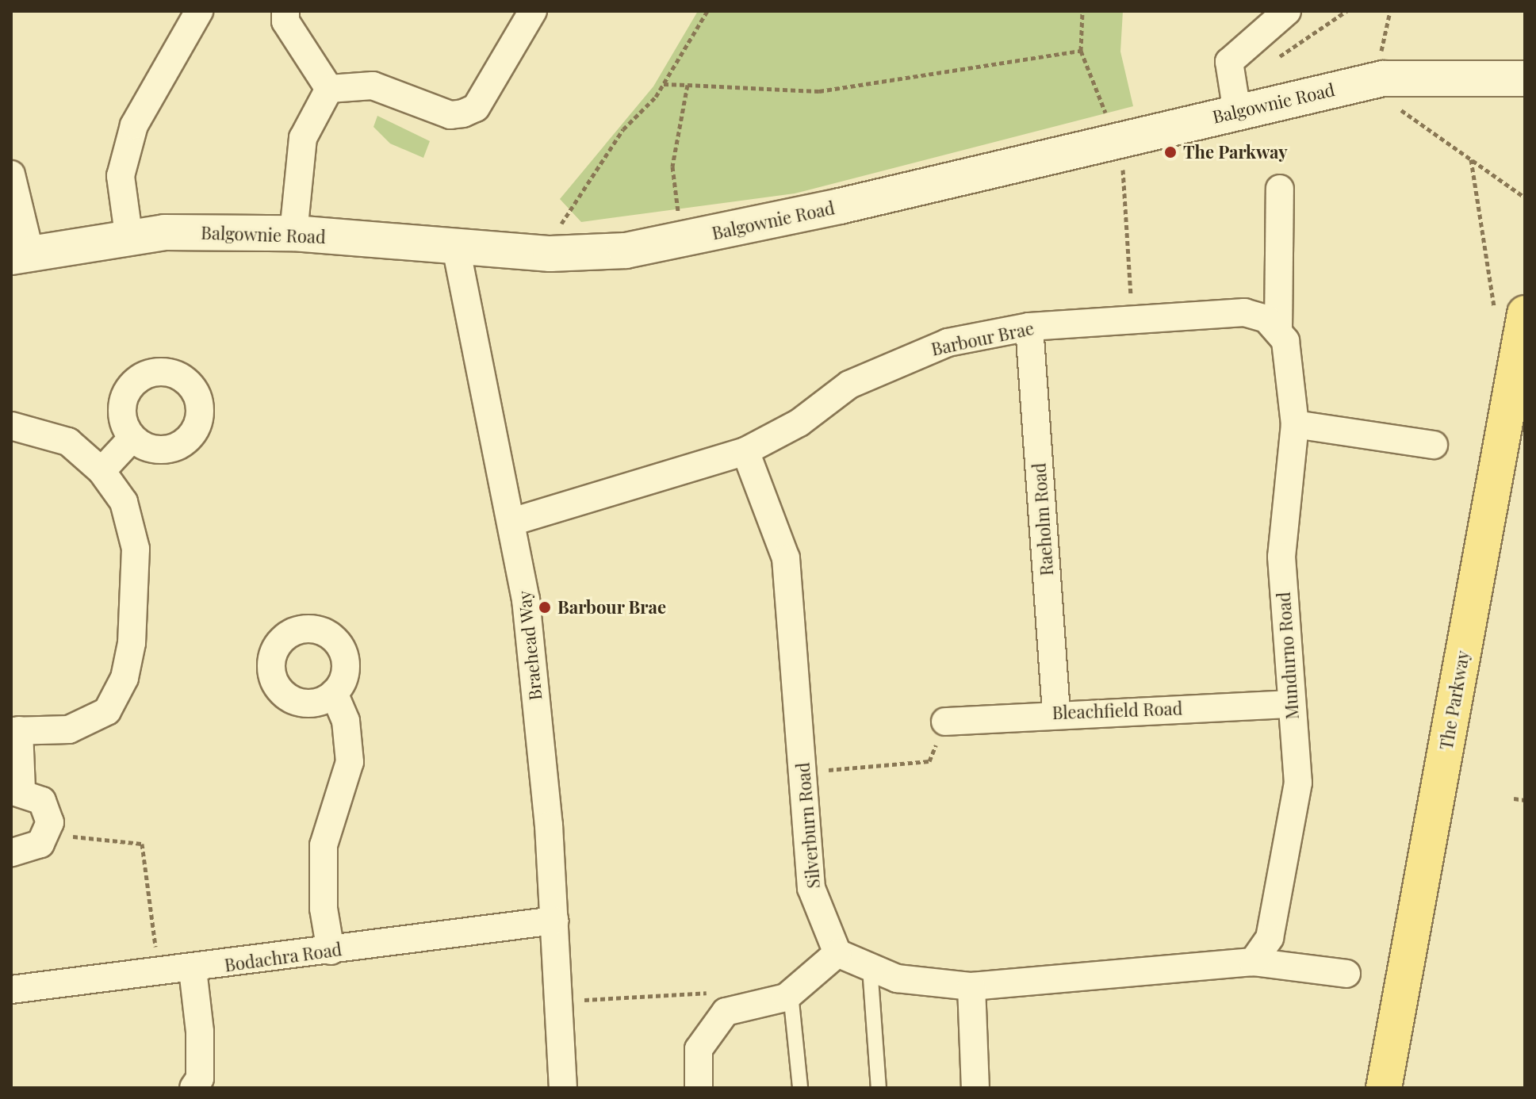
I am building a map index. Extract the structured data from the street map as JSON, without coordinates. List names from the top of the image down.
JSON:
{
  "streets": {
    "main road": ["The Parkway"],
    "street": [
      "Balgownie Road",
      "Barbour Brae",
      "Raeholm Road",
      "Braehead Way",
      "Mundurno Road",
      "Bleachfield Road",
      "Silverburn Road",
      "Bodachra Road"
    ]
  },
  "crossings": [
    ["Balgownie Road", "Braehead Way"],
    ["Barbour Brae", "Raeholm Road"],
    ["Barbour Brae", "Braehead Way"],
    ["Barbour Brae", "Mundurno Road"],
    ["Barbour Brae", "Silverburn Road"],
    ["Raeholm Road", "Bleachfield Road"],
    ["Braehead Way", "Bodachra Road"],
    ["Mundurno Road", "Bleachfield Road"]
  ],
  "places": ["The Parkway", "Barbour Brae"]
}
